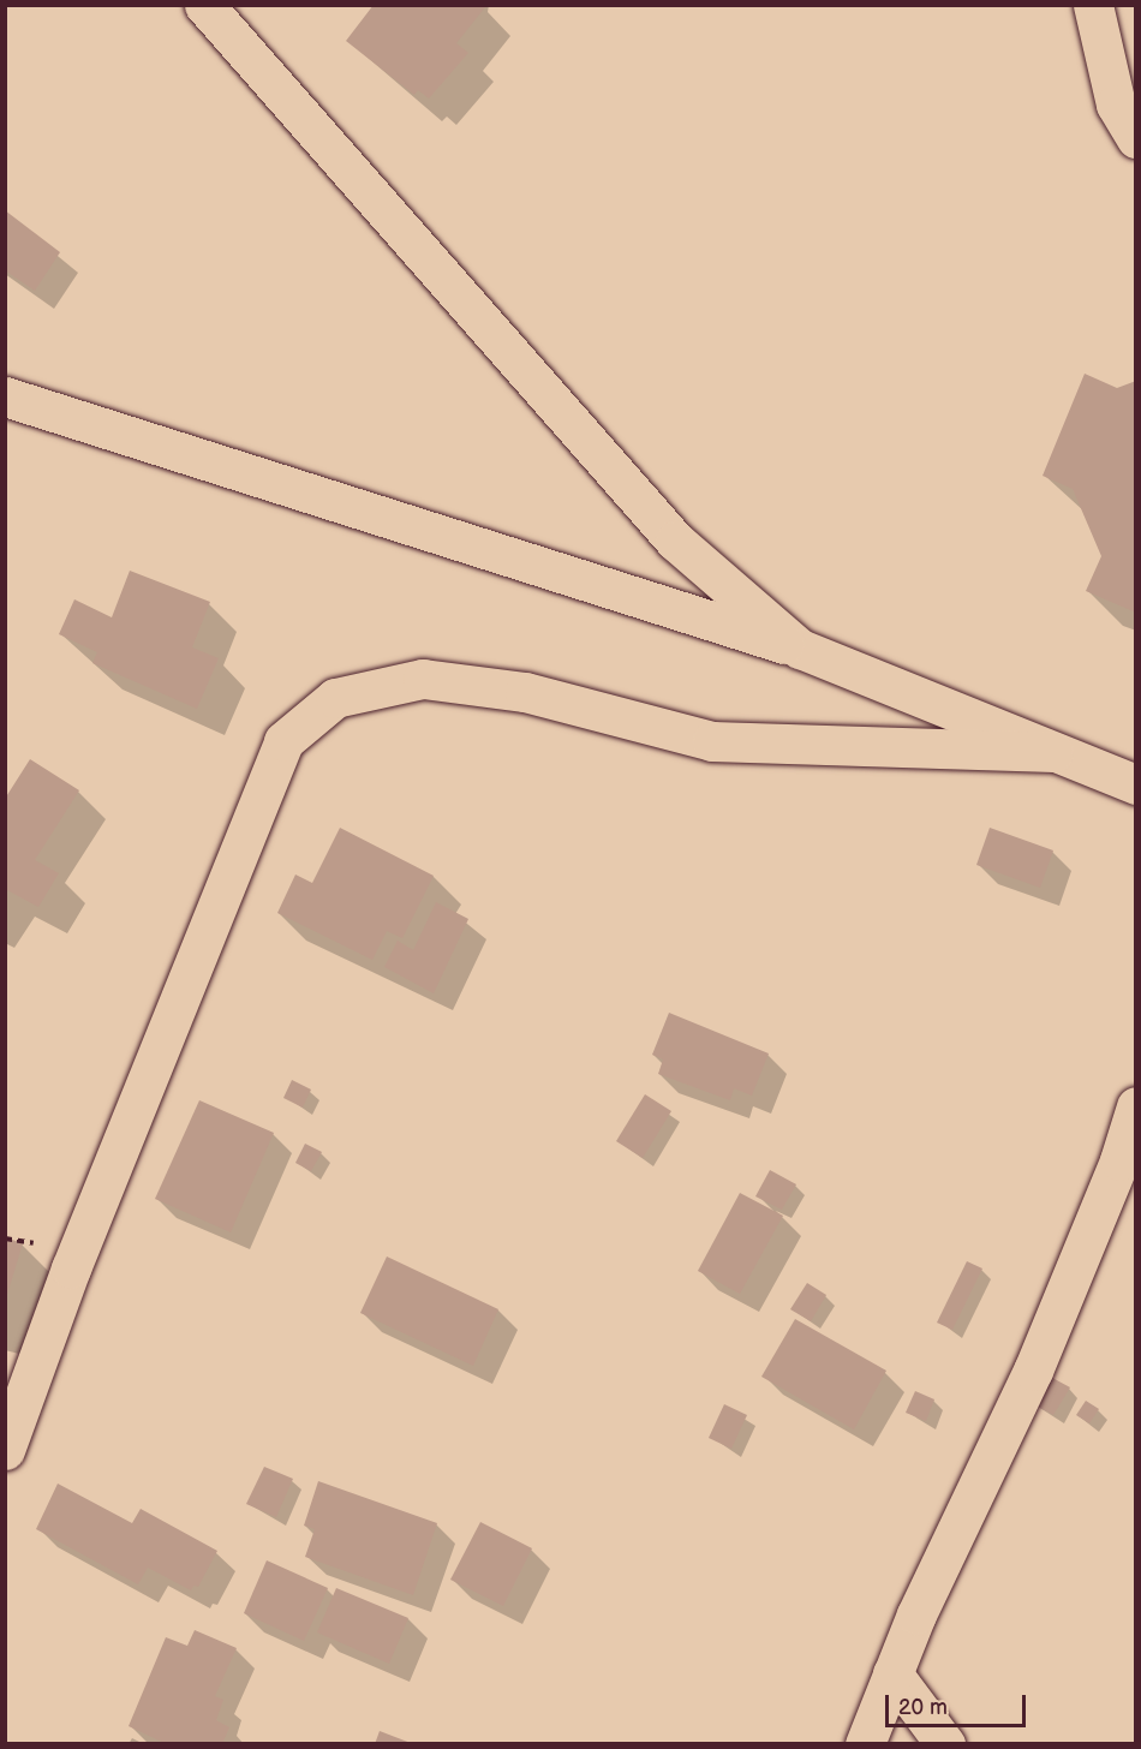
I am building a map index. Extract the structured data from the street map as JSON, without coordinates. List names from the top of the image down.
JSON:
{
  "scale_bar": "20 m"
}
